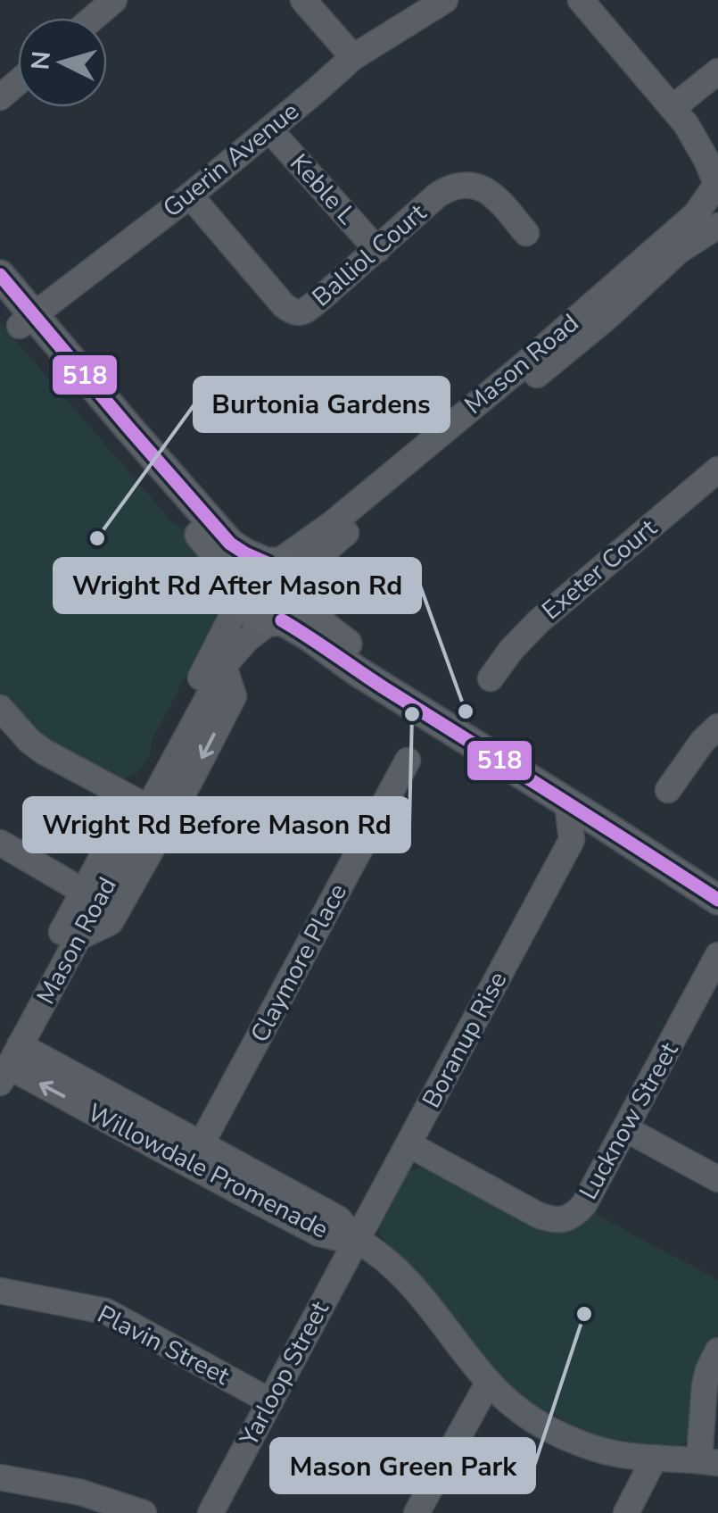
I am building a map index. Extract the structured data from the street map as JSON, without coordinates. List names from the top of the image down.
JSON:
{
  "streets": {
    "street": [
      "Guerin Avenue",
      "Keble L",
      "Balliol Court",
      "Mason Road",
      "Exeter Court",
      "Claymore Place",
      "Boranup Rise",
      "Lucknow Street",
      "Willowdale Promenade",
      "Plavin Street",
      "Yarloop Street"
    ]
  },
  "crossings": [
    ["Guerin Avenue", "Keble L"],
    ["Guerin Avenue", "Balliol Court"],
    ["Keble L", "Balliol Court"],
    ["Mason Road", "Willowdale Promenade"],
    ["Claymore Place", "Willowdale Promenade"],
    ["Boranup Rise", "Lucknow Street"],
    ["Boranup Rise", "Willowdale Promenade"],
    ["Boranup Rise", "Yarloop Street"],
    ["Willowdale Promenade", "Yarloop Street"],
    ["Plavin Street", "Yarloop Street"]
  ],
  "places": [
    "Burtonia Gardens",
    "Wright Rd After Mason Rd",
    "Wright Rd Before Mason Rd",
    "Mason Green Park"
  ],
  "lines": ["transit line 518"],
  "north": "left"
}
